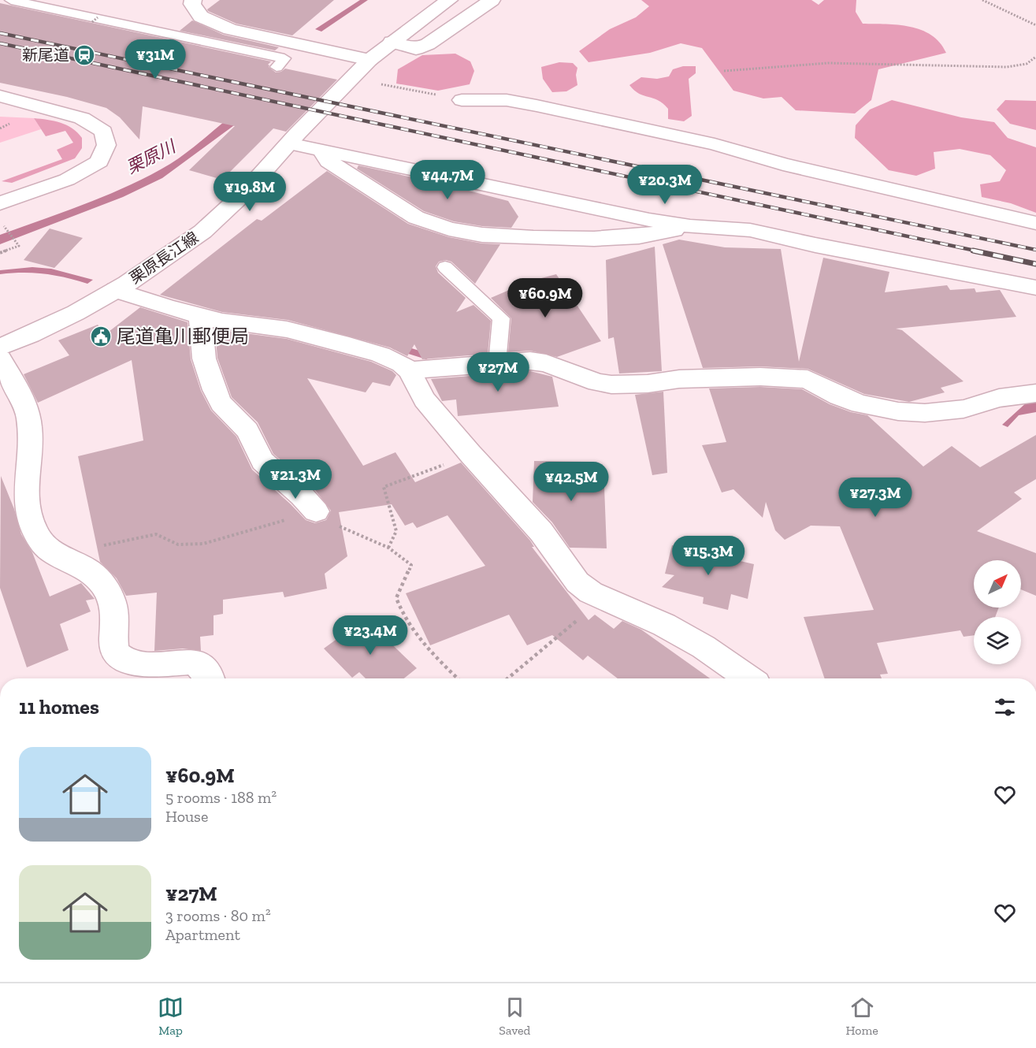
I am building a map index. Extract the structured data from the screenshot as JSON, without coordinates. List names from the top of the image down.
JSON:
{
  "streets": {
    "street": ["栗原長江線"]
  },
  "water": ["栗原川"],
  "places": {
    "station": ["新尾道"],
    "public building": ["尾道亀川郵便局"]
  },
  "north": "top right",
  "page": {
    "price": [
      "¥31M",
      "¥44.7M",
      "¥20.3M",
      "¥19.8M",
      "¥60.9M",
      "¥27M",
      "¥21.3M",
      "¥42.5M",
      "¥27.3M",
      "¥15.3M",
      "¥23.4M"
    ],
    "heading": "11 homes",
    "list": [
      {
        "name": "¥60.9M",
        "note": "5 rooms · 188 m² · House"
      },
      {
        "name": "¥27M",
        "note": "3 rooms · 80 m² · Apartment"
      }
    ],
    "tabs": ["Map", "Saved", "Home"]
  }
}
